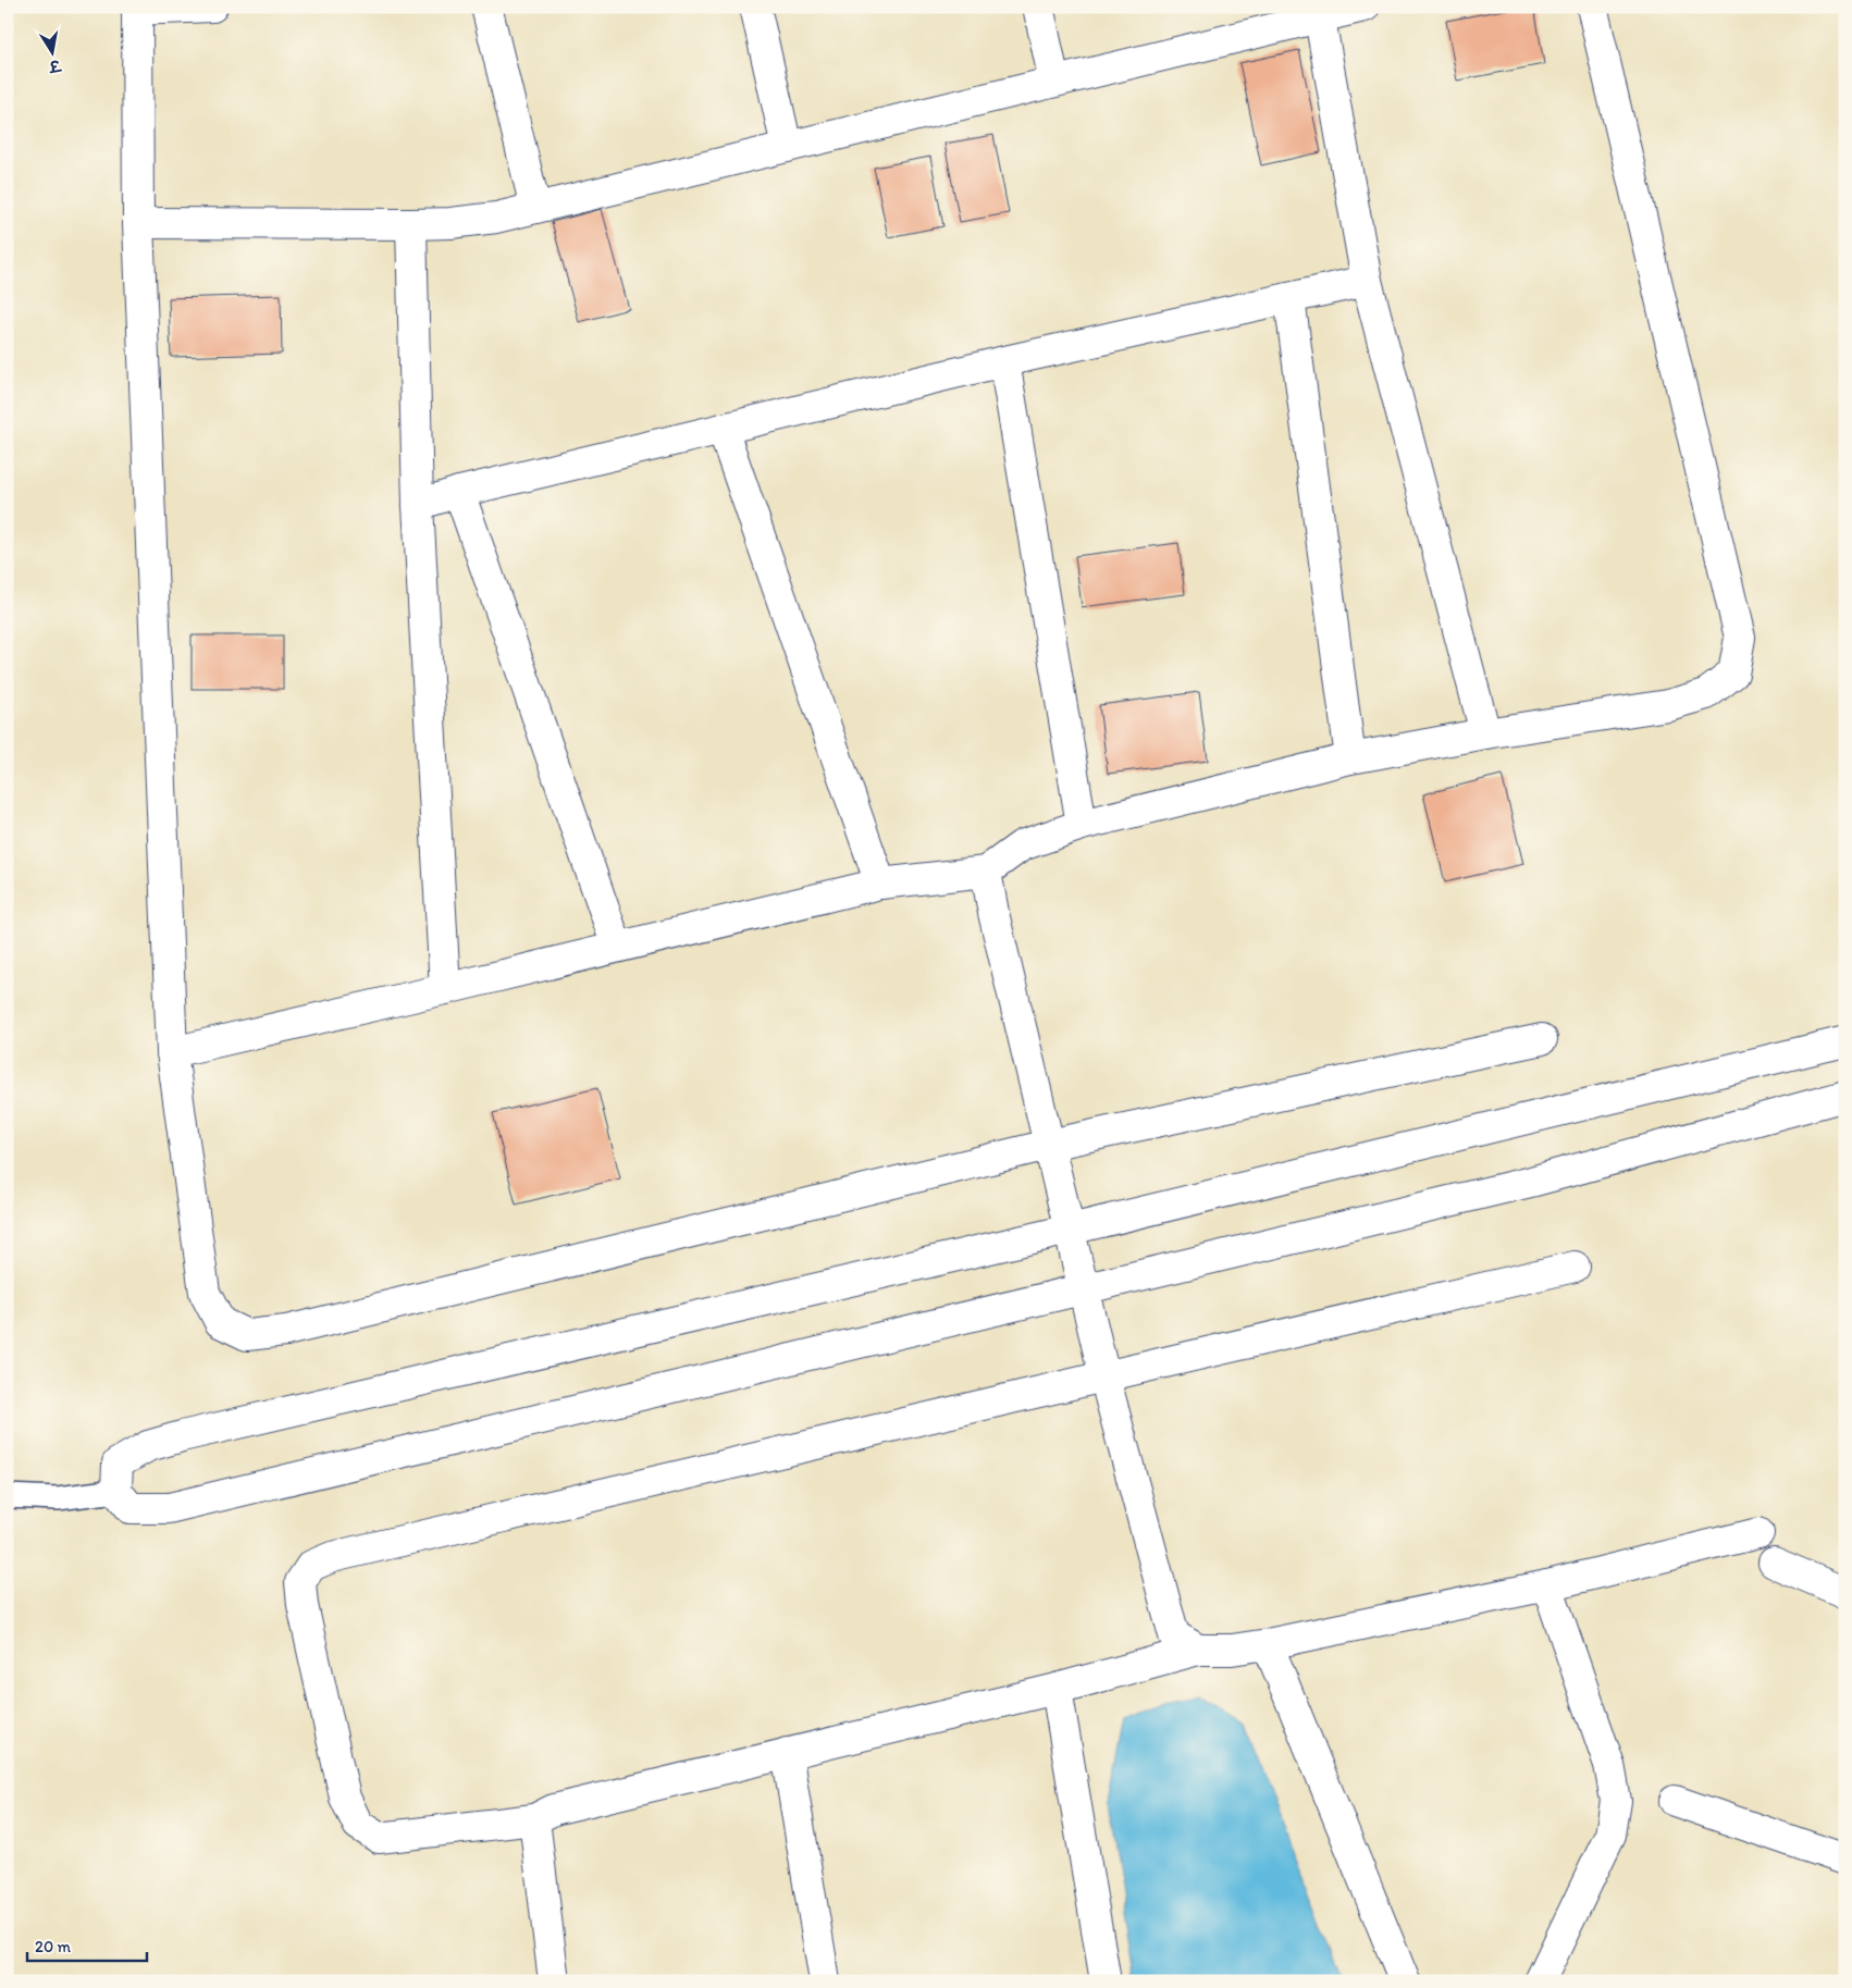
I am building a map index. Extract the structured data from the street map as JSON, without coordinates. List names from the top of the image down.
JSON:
{
  "scale_bar": "20 m",
  "north": "bottom"
}
